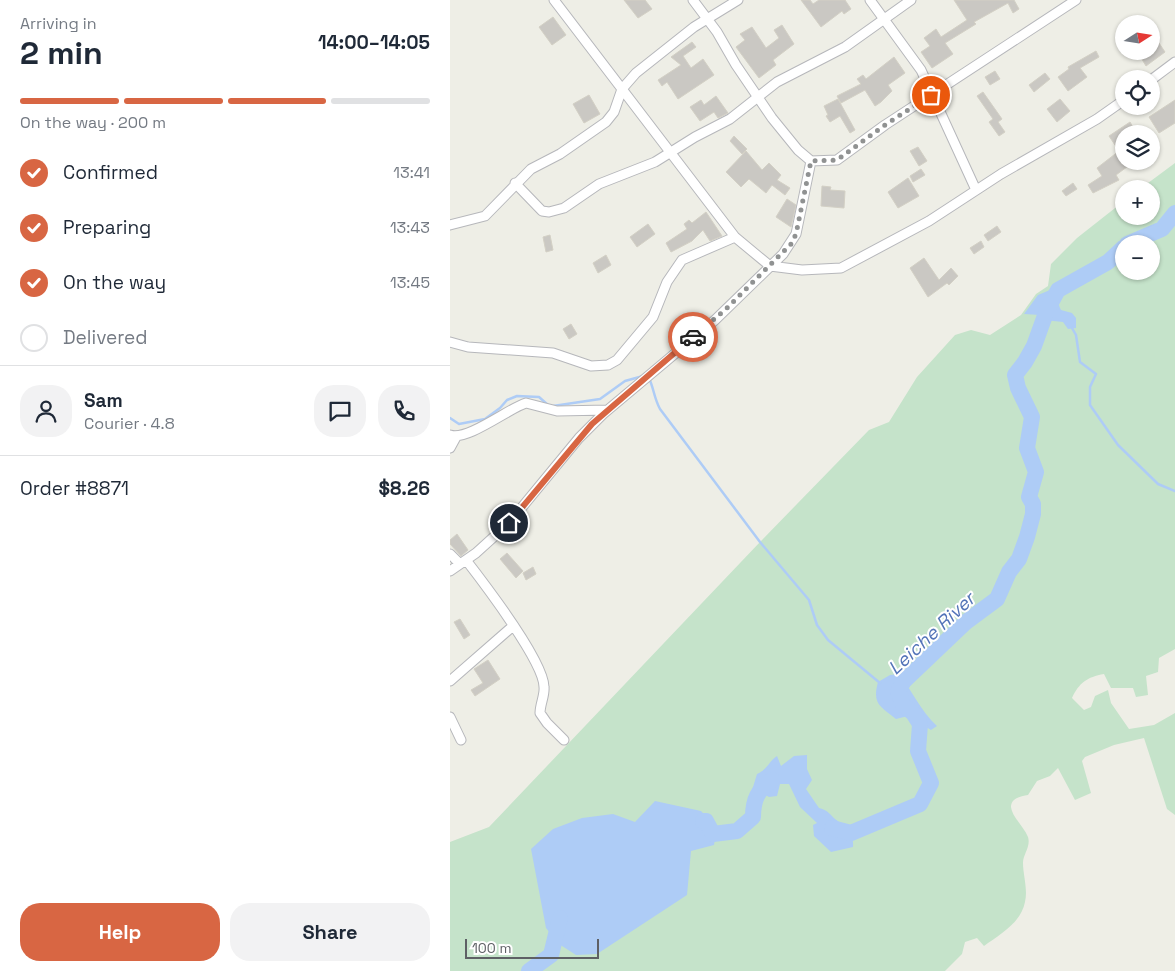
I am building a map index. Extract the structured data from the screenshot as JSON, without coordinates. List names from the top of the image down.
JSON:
{
  "water": ["Leiche River"],
  "scale_bar": "100 m",
  "north": "right",
  "page": {
    "heading": ["2 min", "Arriving in", "14:00–14:05"],
    "panel": [
      "Sam",
      "Courier · 4.8",
      "Order #8871",
      "$8.26"
    ],
    "map_buttons": ["+", "−"],
    "bar": "On the way · 200 m",
    "list": [
      ["Confirmed", "13:41"],
      ["Preparing", "13:43"],
      ["On the way", "13:45"],
      "Delivered"
    ],
    "buttons": ["Help", "Share"],
    "scale": "100 m"
  }
}
